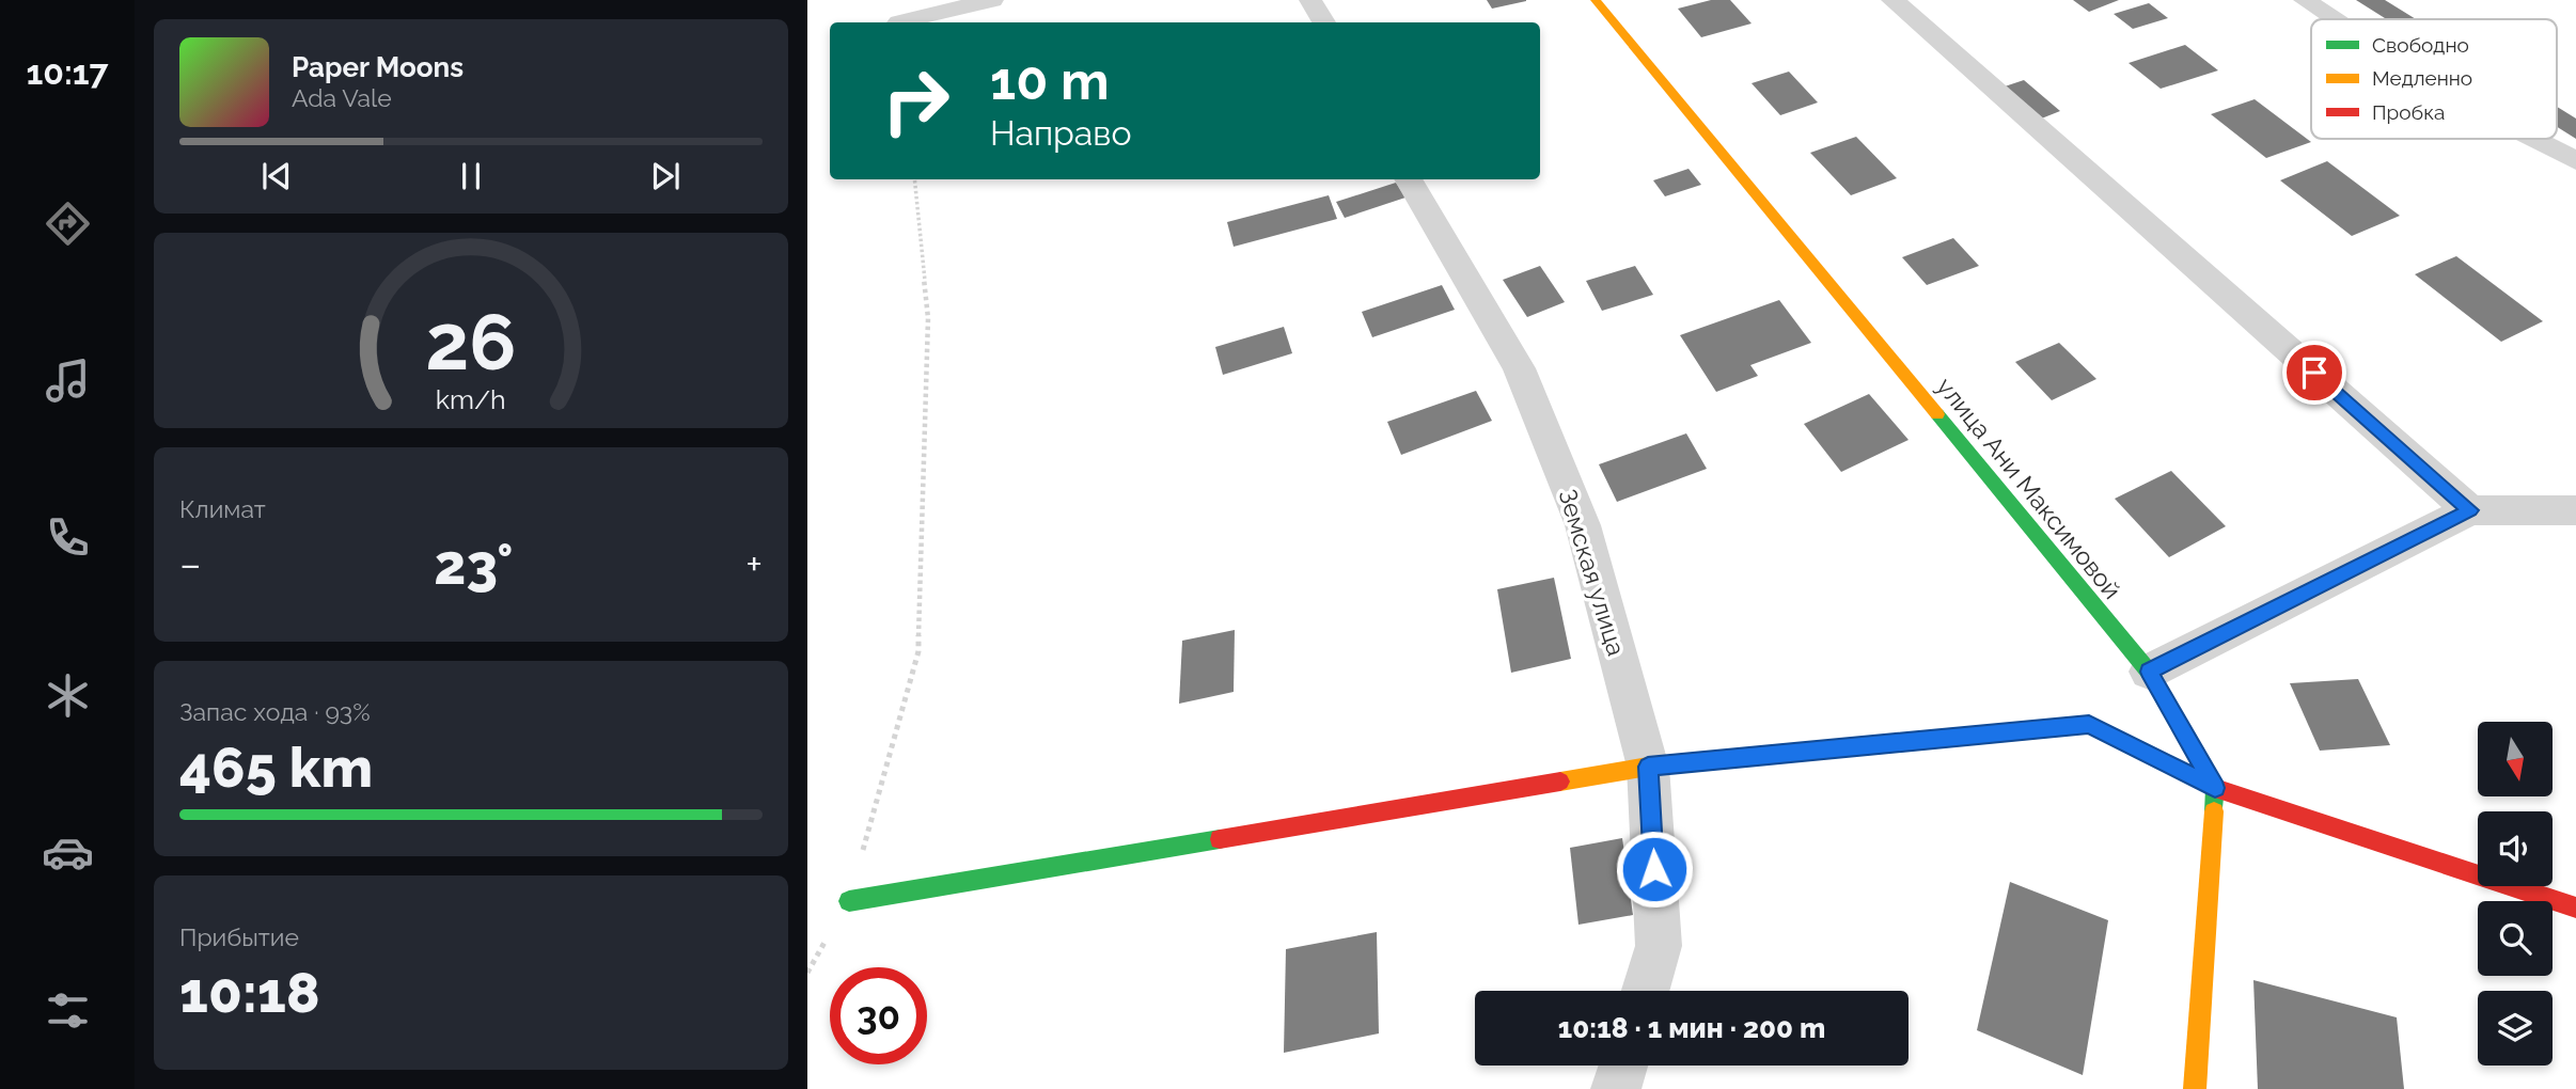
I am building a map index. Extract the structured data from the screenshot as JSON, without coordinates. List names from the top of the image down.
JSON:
{
  "streets": {
    "street": ["улица Ани Максимовой", "Земская улица"]
  },
  "legend": ["Свободно", "Медленно", "Пробка"],
  "north": "bottom",
  "page": {
    "tabs": "10:17",
    "turn": ["10 m", "Направо"],
    "song": ["Paper Moons", "Ada Vale"],
    "tile": [
      "Климат",
      ["Запас хода · 93%", "465 km"],
      ["Прибытие", "10:18"]
    ],
    "heat": ["−", "23°", "+"],
    "limit": "30",
    "trip": "10:18 · 1 мин · 200 m",
    "gauge": ["26", "km/h"]
  }
}
